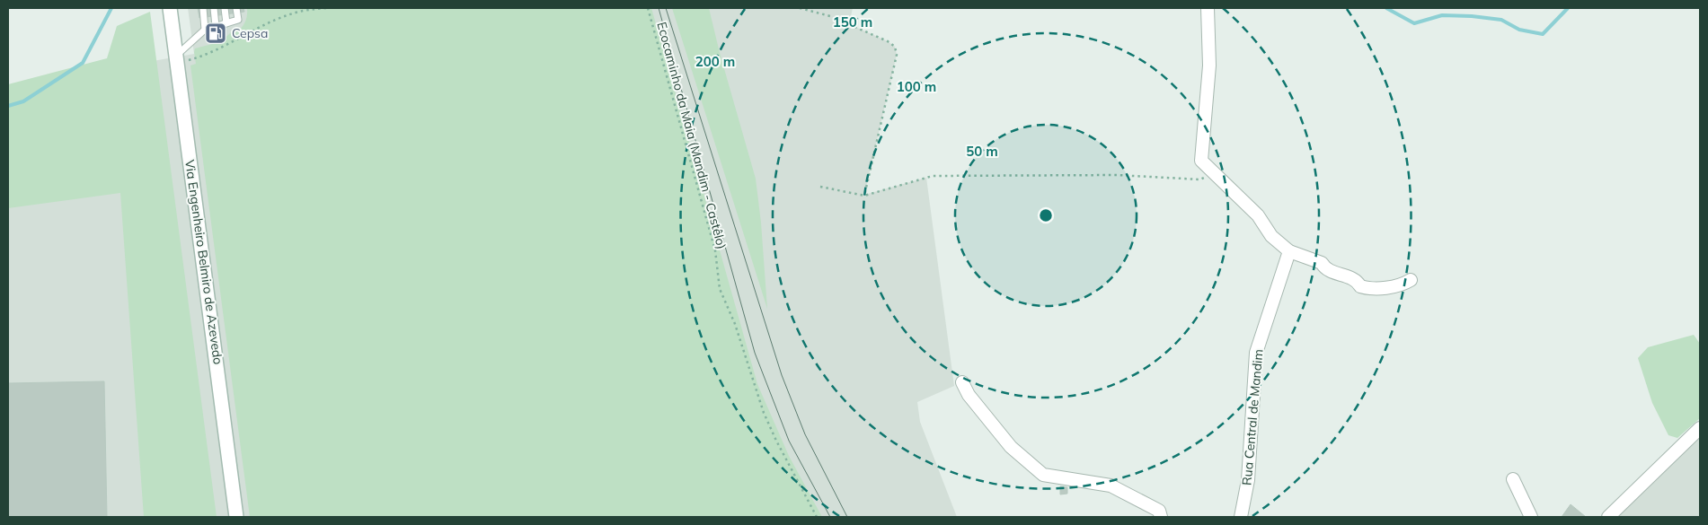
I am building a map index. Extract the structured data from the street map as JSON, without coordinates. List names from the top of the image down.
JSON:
{
  "streets": {
    "main road": ["Via Engenheiro Belmiro de Azevedo"],
    "street": ["Rua Central de Mandim"],
    "path": ["Ecocaminho da Maia (Mandim - Castêlo)"]
  },
  "places": {
    "fuel station": ["Cepsa"]
  },
  "rings": [
    "150 m",
    "200 m",
    "100 m",
    "50 m"
  ]
}
